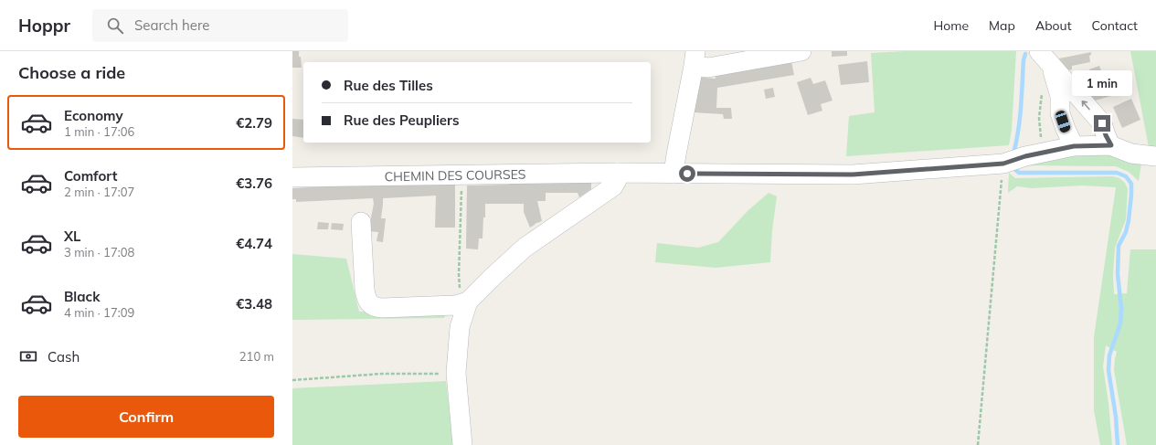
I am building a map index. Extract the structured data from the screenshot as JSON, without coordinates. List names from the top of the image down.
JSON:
{
  "streets": {
    "street": ["CHEMIN DES COURSES"]
  },
  "page": {
    "header": "Hoppr",
    "search": "Search here",
    "nav": [
      "Home",
      "Map",
      "About",
      "Contact"
    ],
    "heading": "Choose a ride",
    "banner": ["Rue des Tilles", "Rue des Peupliers"],
    "bubble": "1 min",
    "list": [
      {
        "name": "Economy",
        "note": "1 min · 17:06",
        "value": "€2.79"
      },
      {
        "name": "Comfort",
        "note": "2 min · 17:07",
        "value": "€3.76"
      },
      {
        "name": "XL",
        "note": "3 min · 17:08",
        "value": "€4.74"
      },
      {
        "name": "Black",
        "note": "4 min · 17:09",
        "value": "€3.48"
      }
    ],
    "pay": ["Cash", "210 m"],
    "buttons": "Confirm"
  }
}
